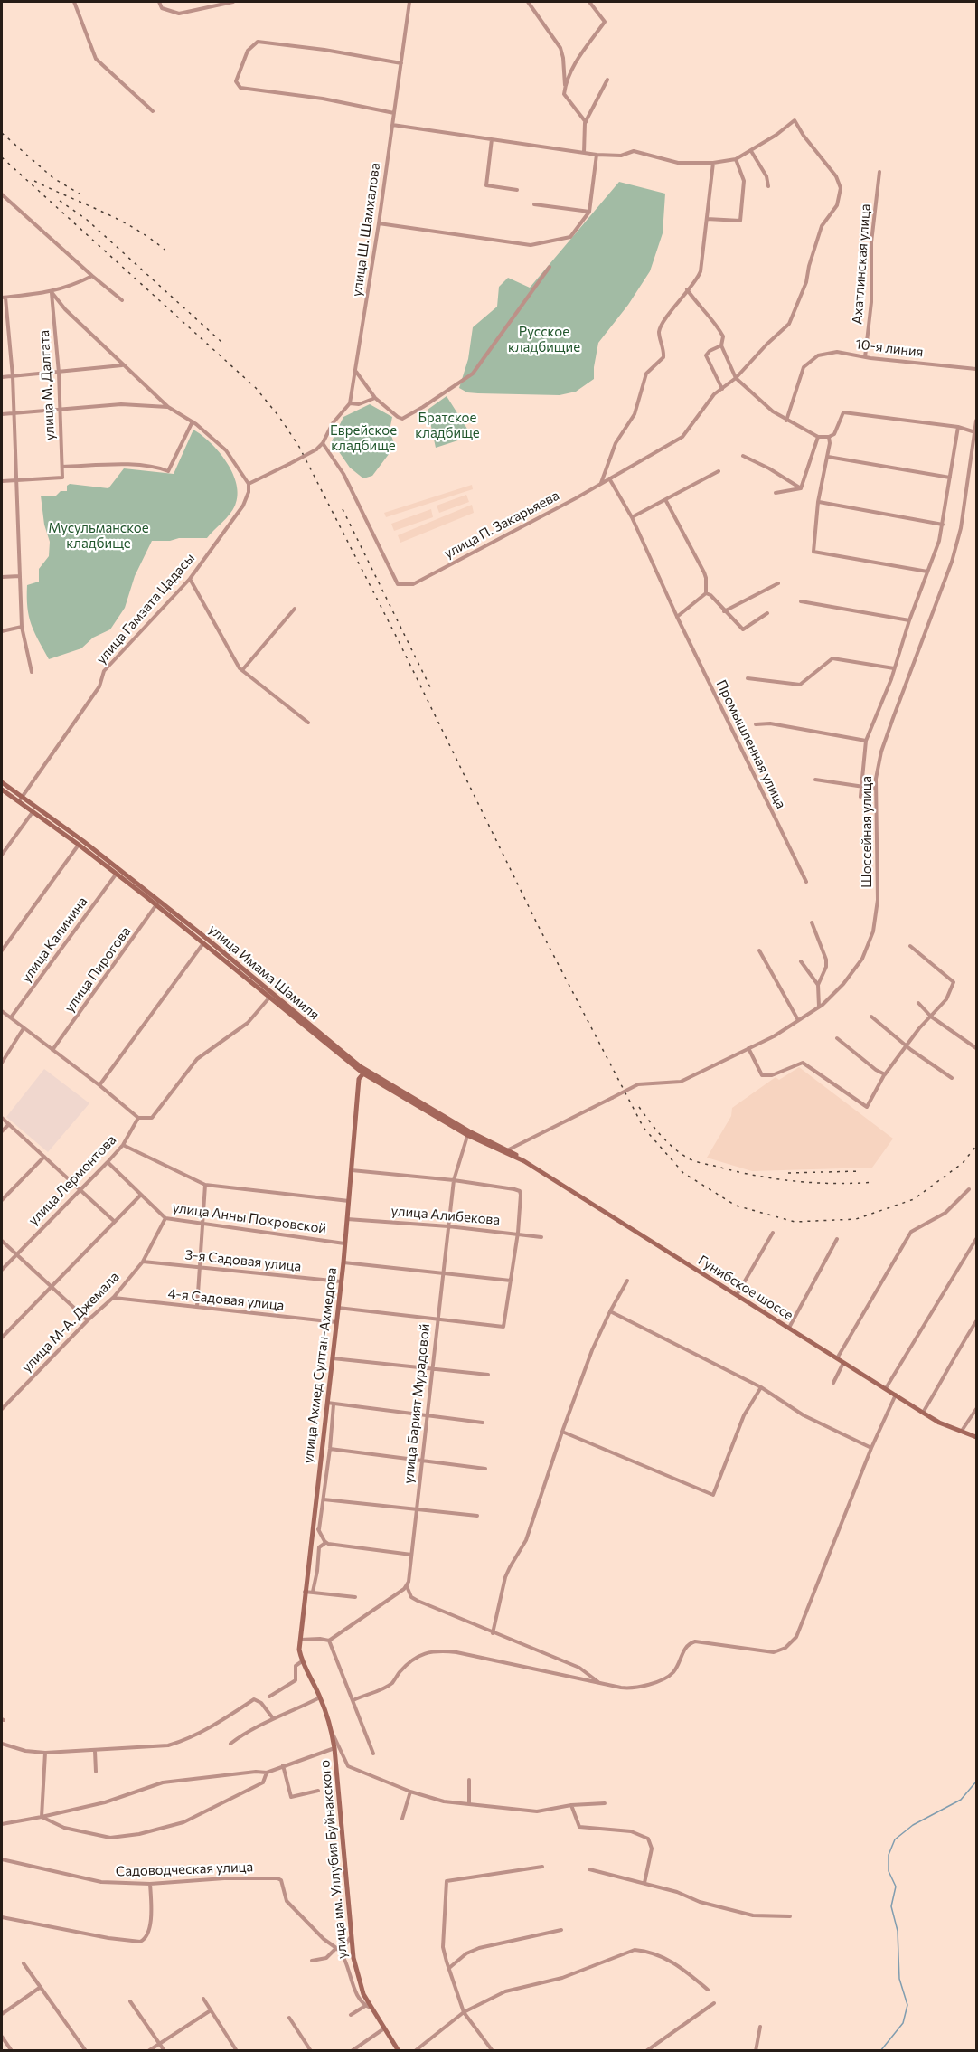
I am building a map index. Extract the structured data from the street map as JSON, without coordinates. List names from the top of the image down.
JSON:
{
  "streets": {
    "main road": [
      "улица Имама Шамиля",
      "Гунибское шоссе",
      "улица Ахмед Султан-Ахмедова",
      "улица им. Уллубия Буйнакского"
    ],
    "street": [
      "улица Ш. Шамхалова",
      "Ахатлинская улица",
      "10-я линия",
      "улица М. Далгата",
      "улица П. Закарьяева",
      "улица Гамзата Цадасы",
      "Промышленная улица",
      "Шоссейная улица",
      "улица Калинина",
      "улица Пирогова",
      "улица Лермонтова",
      "улица Алибекова",
      "улица Анны Покровской",
      "3-я Садовая улица",
      "4-я Садовая улица",
      "улица М-А. Джемала",
      "улица Барият Мурадовой",
      "Садоводческая улица"
    ]
  },
  "crossings": [
    ["улица Ш. Шамхалова", "улица П. Закарьяева"],
    ["улица Ш. Шамхалова", "улица Гамзата Цадасы"],
    ["Ахатлинская улица", "10-я линия"],
    ["улица П. Закарьяева", "Промышленная улица"],
    ["улица Гамзата Цадасы", "улица Имама Шамиля"],
    ["Шоссейная улица", "улица Имама Шамиля"],
    ["Шоссейная улица", "Гунибское шоссе"],
    ["улица Калинина", "улица Имама Шамиля"],
    ["улица Пирогова", "улица Имама Шамиля"],
    ["улица Имама Шамиля", "Гунибское шоссе"],
    ["улица Имама Шамиля", "улица Ахмед Султан-Ахмедова"],
    ["улица Имама Шамиля", "улица Барият Мурадовой"],
    ["улица Лермонтова", "улица Анны Покровской"],
    ["улица Алибекова", "улица Ахмед Султан-Ахмедова"],
    ["улица Алибекова", "улица Барият Мурадовой"],
    ["улица Анны Покровской", "улица М-А. Джемала"],
    ["улица Анны Покровской", "улица Ахмед Султан-Ахмедова"],
    ["3-я Садовая улица", "улица М-А. Джемала"],
    ["3-я Садовая улица", "улица Ахмед Султан-Ахмедова"],
    ["4-я Садовая улица", "улица М-А. Джемала"],
    ["4-я Садовая улица", "улица Ахмед Султан-Ахмедова"],
    ["улица Ахмед Султан-Ахмедова", "улица им. Уллубия Буйнакского"],
    ["улица им. Уллубия Буйнакского", "Садоводческая улица"]
  ],
  "parks": [
    "Русское кладбищие",
    "Братское кладбище",
    "Еврейское кладбище",
    "Мусульманское кладбище"
  ]
}
